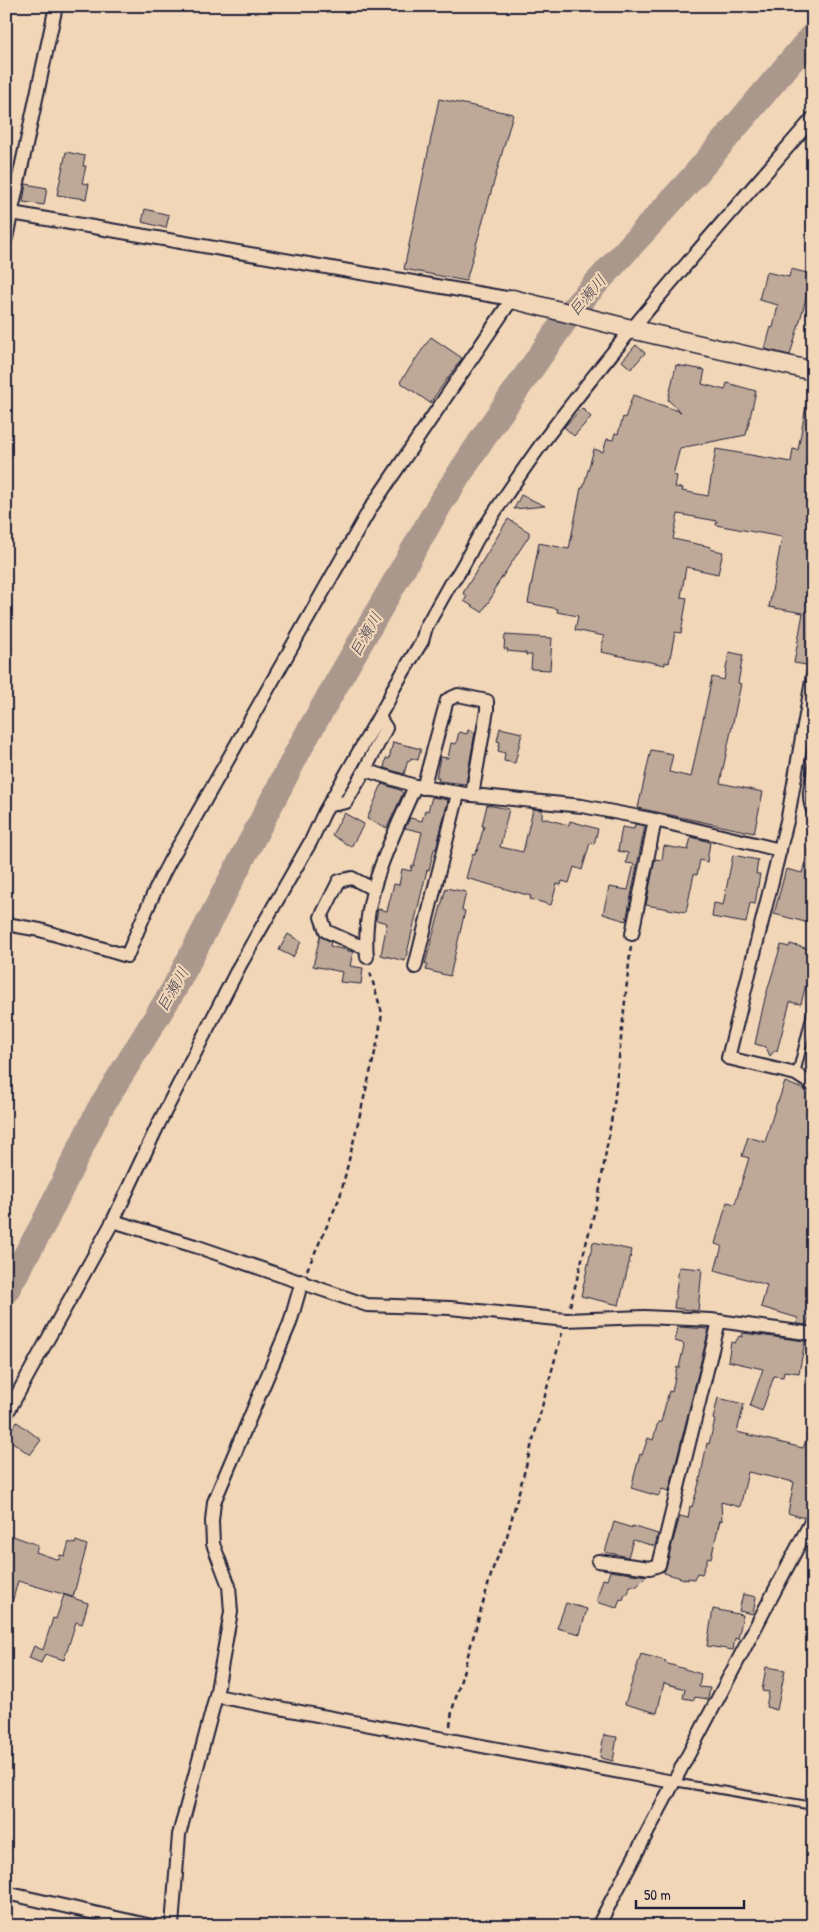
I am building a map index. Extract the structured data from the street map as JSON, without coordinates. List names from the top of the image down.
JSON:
{
  "water": ["巨瀬川"],
  "scale_bar": "50 m"
}
